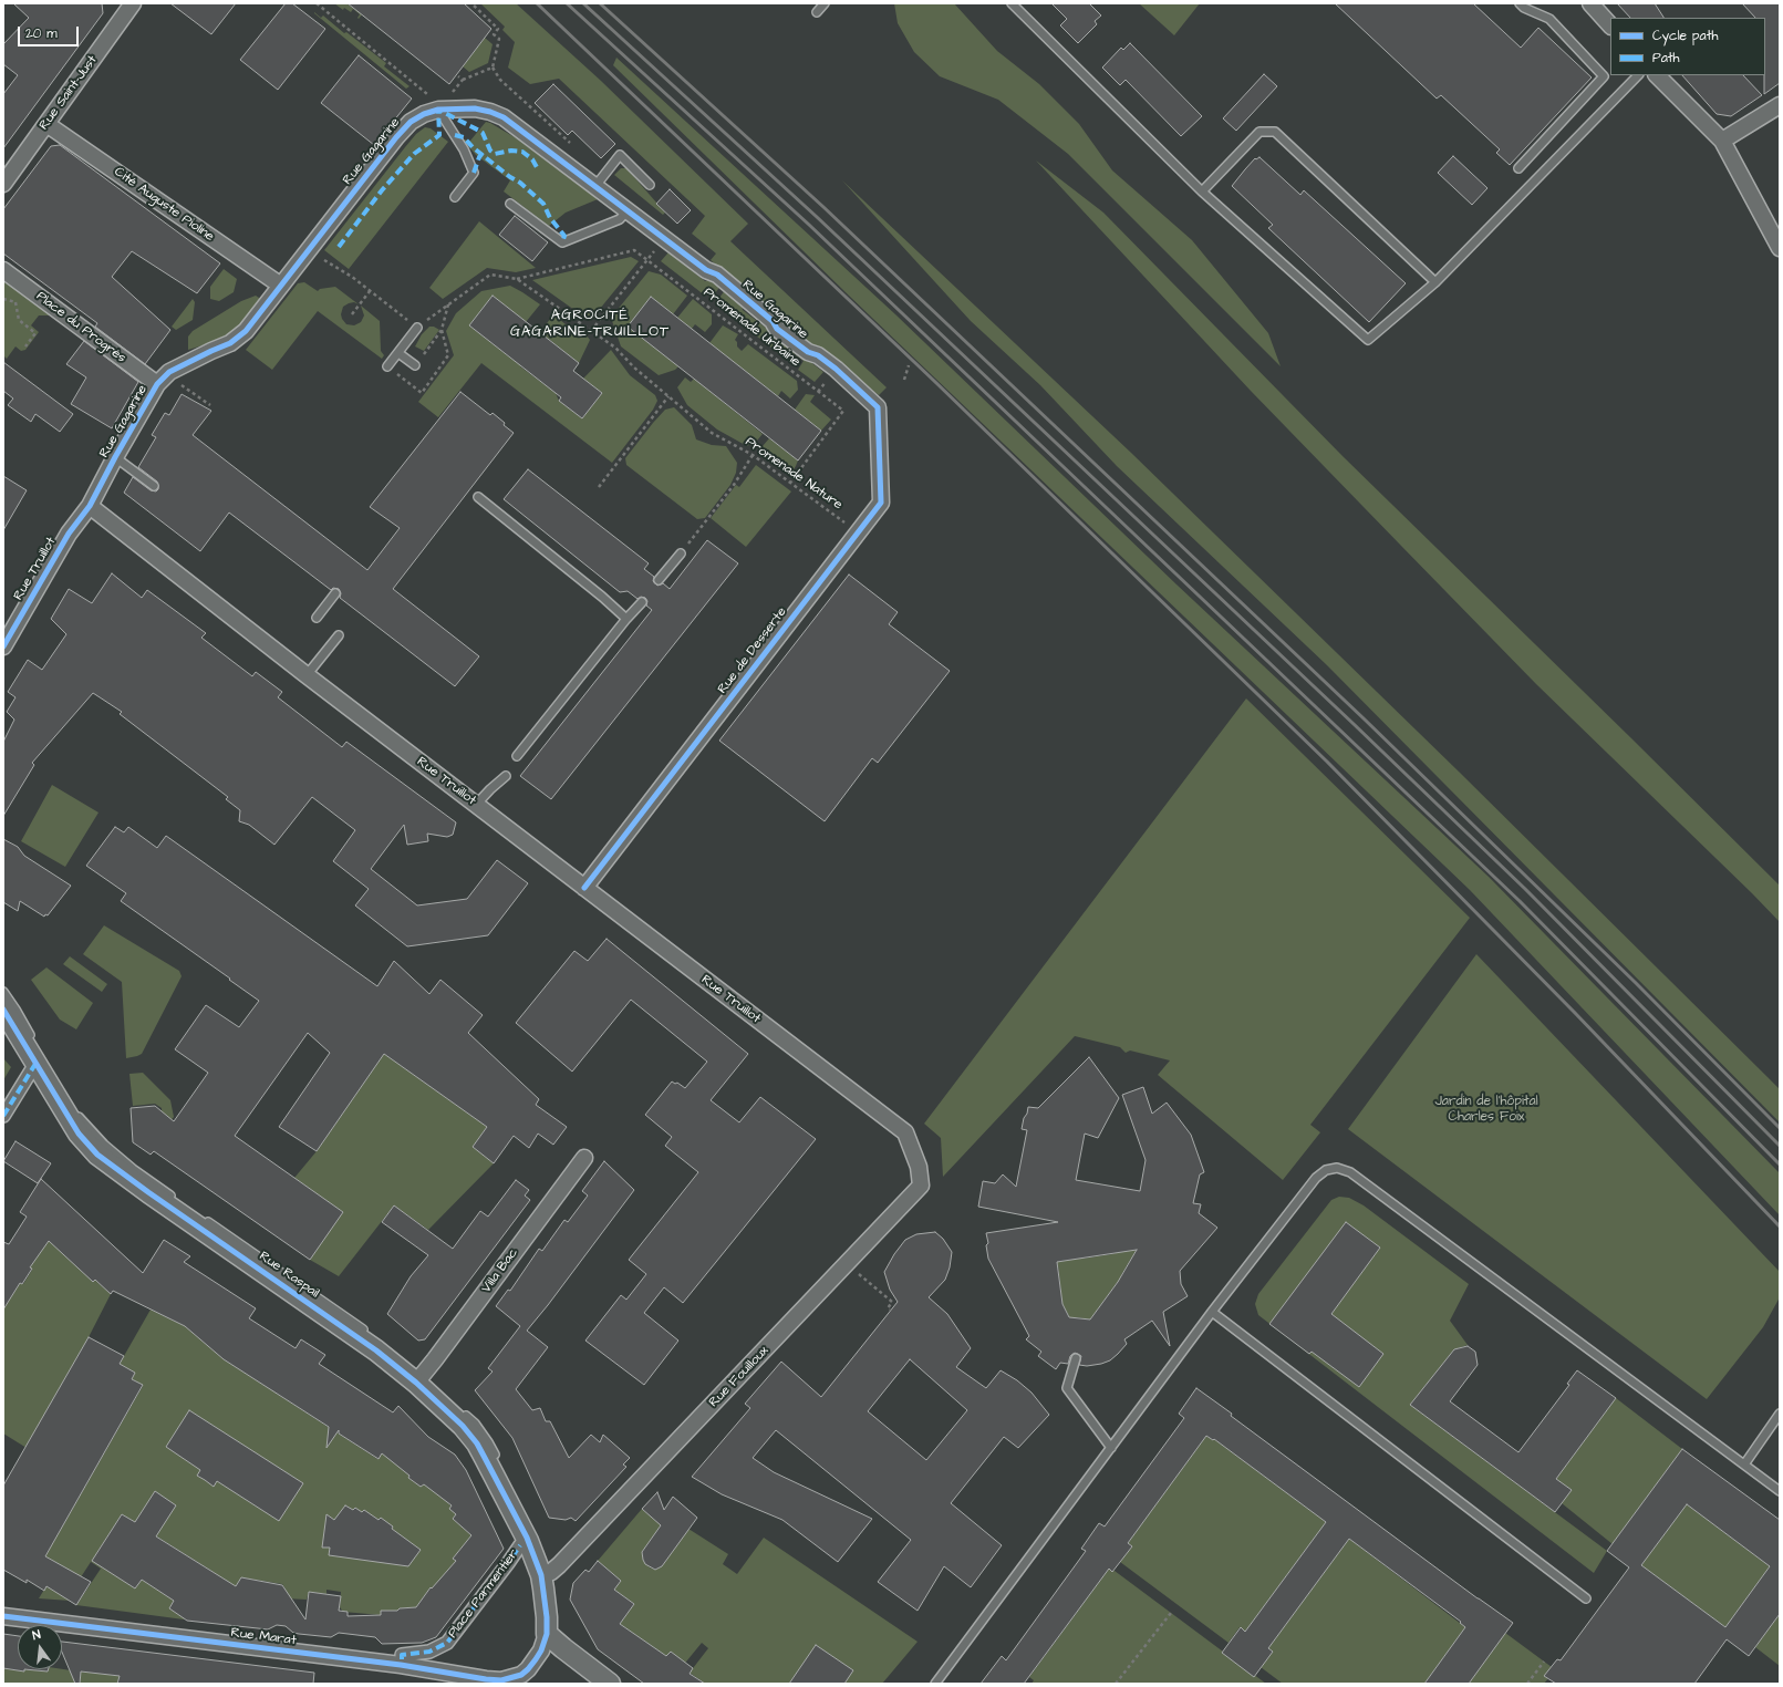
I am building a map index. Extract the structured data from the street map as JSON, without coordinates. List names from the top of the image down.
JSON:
{
  "streets": {
    "street": [
      "Rue Saint-Just",
      "Rue Gagarine",
      "Cité Auguste Pioline",
      "Place du Progrès",
      "Rue Truillot",
      "Rue de Desserte",
      "Villa Bac",
      "Rue Raspail",
      "Rue Fouilloux",
      "Place Parmentier",
      "Rue Marat"
    ],
    "path": ["Promenade Nature"],
    "cycle path": ["Promenade Urbaine"]
  },
  "crossings": [
    ["Rue Saint-Just", "Cité Auguste Pioline"],
    ["Rue Gagarine", "Cité Auguste Pioline"],
    ["Rue Gagarine", "Place du Progrès"],
    ["Rue Gagarine", "Rue Truillot"],
    ["Rue Gagarine", "Rue de Desserte"],
    ["Promenade Urbaine", "Promenade Nature"],
    ["Promenade Nature", "Rue de Desserte"],
    ["Rue Truillot", "Rue de Desserte"],
    ["Rue Truillot", "Rue Fouilloux"],
    ["Villa Bac", "Rue Raspail"],
    ["Rue Raspail", "Rue Fouilloux"],
    ["Rue Raspail", "Place Parmentier"]
  ],
  "districts": ["AGROCITÉ GAGARINE-TRUILLOT"],
  "parks": ["Jardin de l'hôpital Charles Foix"],
  "legend": ["Cycle path", "Path"],
  "scale_bar": "20 m",
  "north": "top"
}
